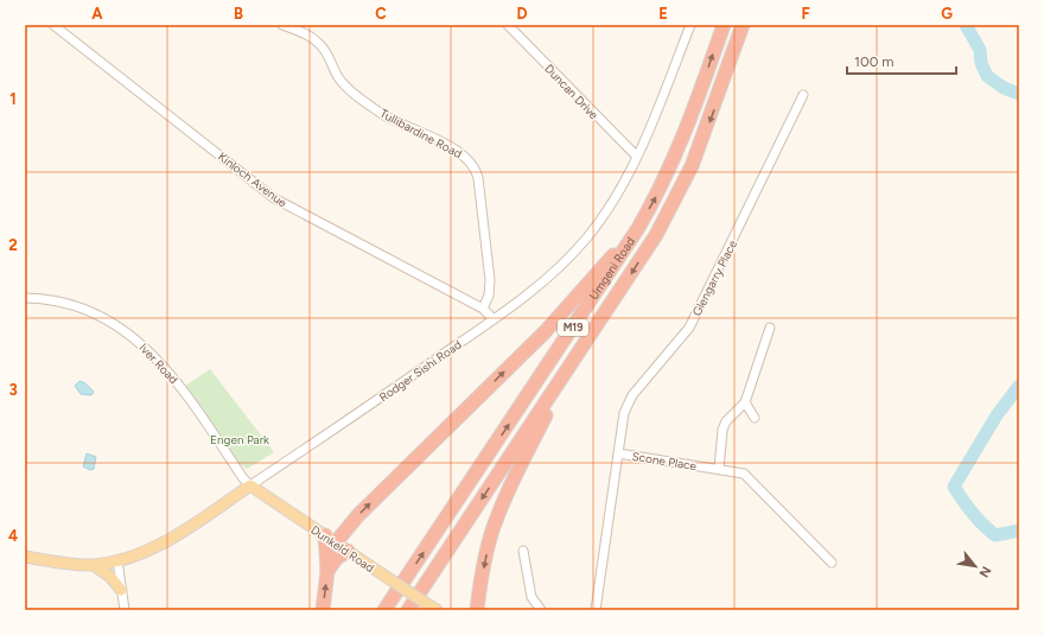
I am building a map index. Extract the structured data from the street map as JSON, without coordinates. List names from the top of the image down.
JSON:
{
  "streets": {
    "highway": ["Umgeni Road", "M19"],
    "main road": ["Rodger Sishi Road", "Dunkeld Road"],
    "street": [
      "Duncan Drive",
      "Tullibardine Road",
      "Kinloch Avenue",
      "Glengarry Place",
      "Iver Road",
      "Scone Place"
    ]
  },
  "crossings": [
    ["Duncan Drive", "Rodger Sishi Road"],
    ["Tullibardine Road", "Kinloch Avenue"],
    ["Kinloch Avenue", "Rodger Sishi Road"],
    ["Glengarry Place", "Scone Place"],
    ["Iver Road", "Rodger Sishi Road"],
    ["Iver Road", "Dunkeld Road"],
    ["Rodger Sishi Road", "Dunkeld Road"]
  ],
  "parks": ["Engen Park"],
  "scale_bar": "100 m",
  "north": "bottom right",
  "grid": {
    "columns": [
      "A",
      "B",
      "C",
      "D",
      "E",
      "F",
      "G"
    ],
    "rows": [
      "1",
      "2",
      "3",
      "4"
    ]
  }
}
